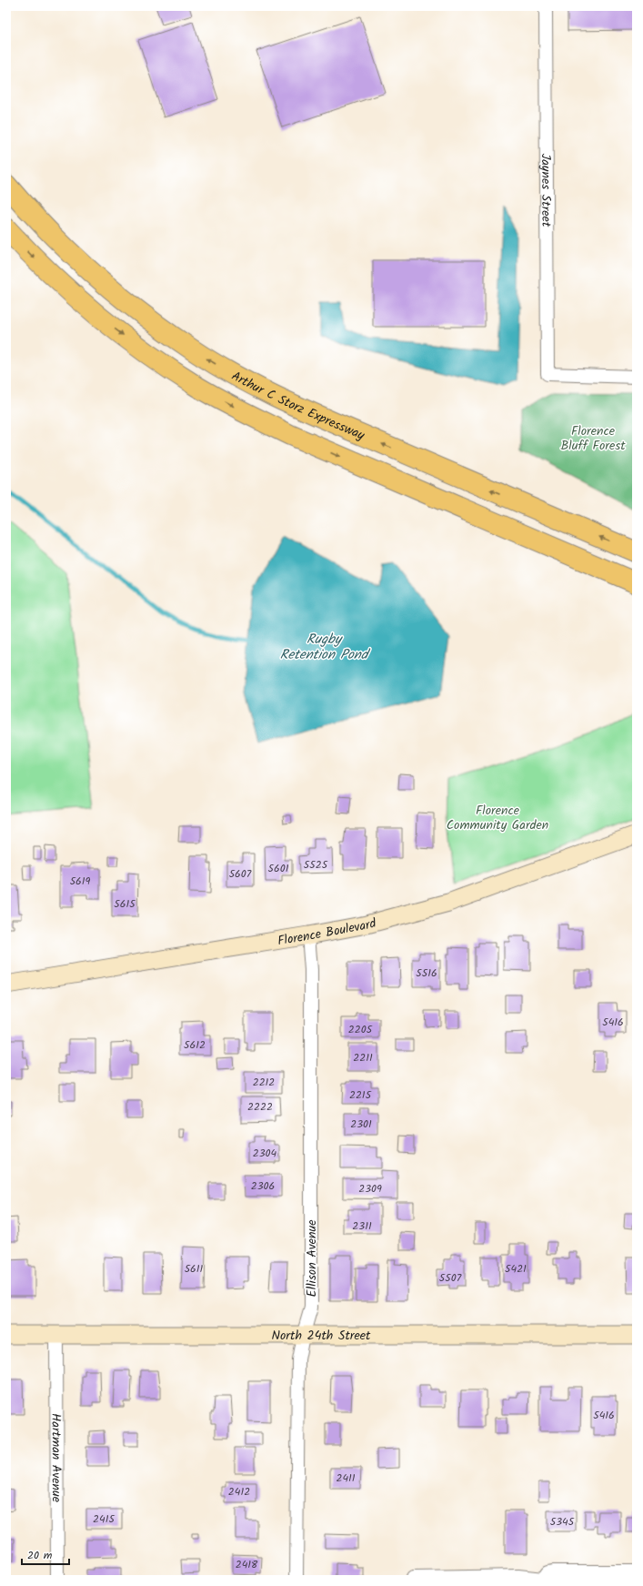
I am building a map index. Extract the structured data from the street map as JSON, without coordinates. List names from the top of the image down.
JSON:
{
  "streets": {
    "highway": ["Arthur C Storz Expressway"],
    "street": [
      "Jaynes Street",
      "Florence Boulevard",
      "Ellison Avenue",
      "North 24th Street",
      "Hartman Avenue"
    ]
  },
  "crossings": [
    ["Florence Boulevard", "Ellison Avenue"],
    ["Ellison Avenue", "North 24th Street"],
    ["North 24th Street", "Hartman Avenue"]
  ],
  "water": ["Rugby Retention Pond"],
  "parks": ["Florence Bluff Forest", "Florence Community Garden"],
  "house_numbers": [
    "5525",
    "5601",
    "5607",
    "5619",
    "5615",
    "5516",
    "5416",
    "2205",
    "5612",
    "2211",
    "2212",
    "2215",
    "2222",
    "2301",
    "2304",
    "2306",
    "2309",
    "2311",
    "5611",
    "5421",
    "5507",
    "5416",
    "2411",
    "2412",
    "2415",
    "5345",
    "2418"
  ],
  "scale_bar": "20 m"
}
